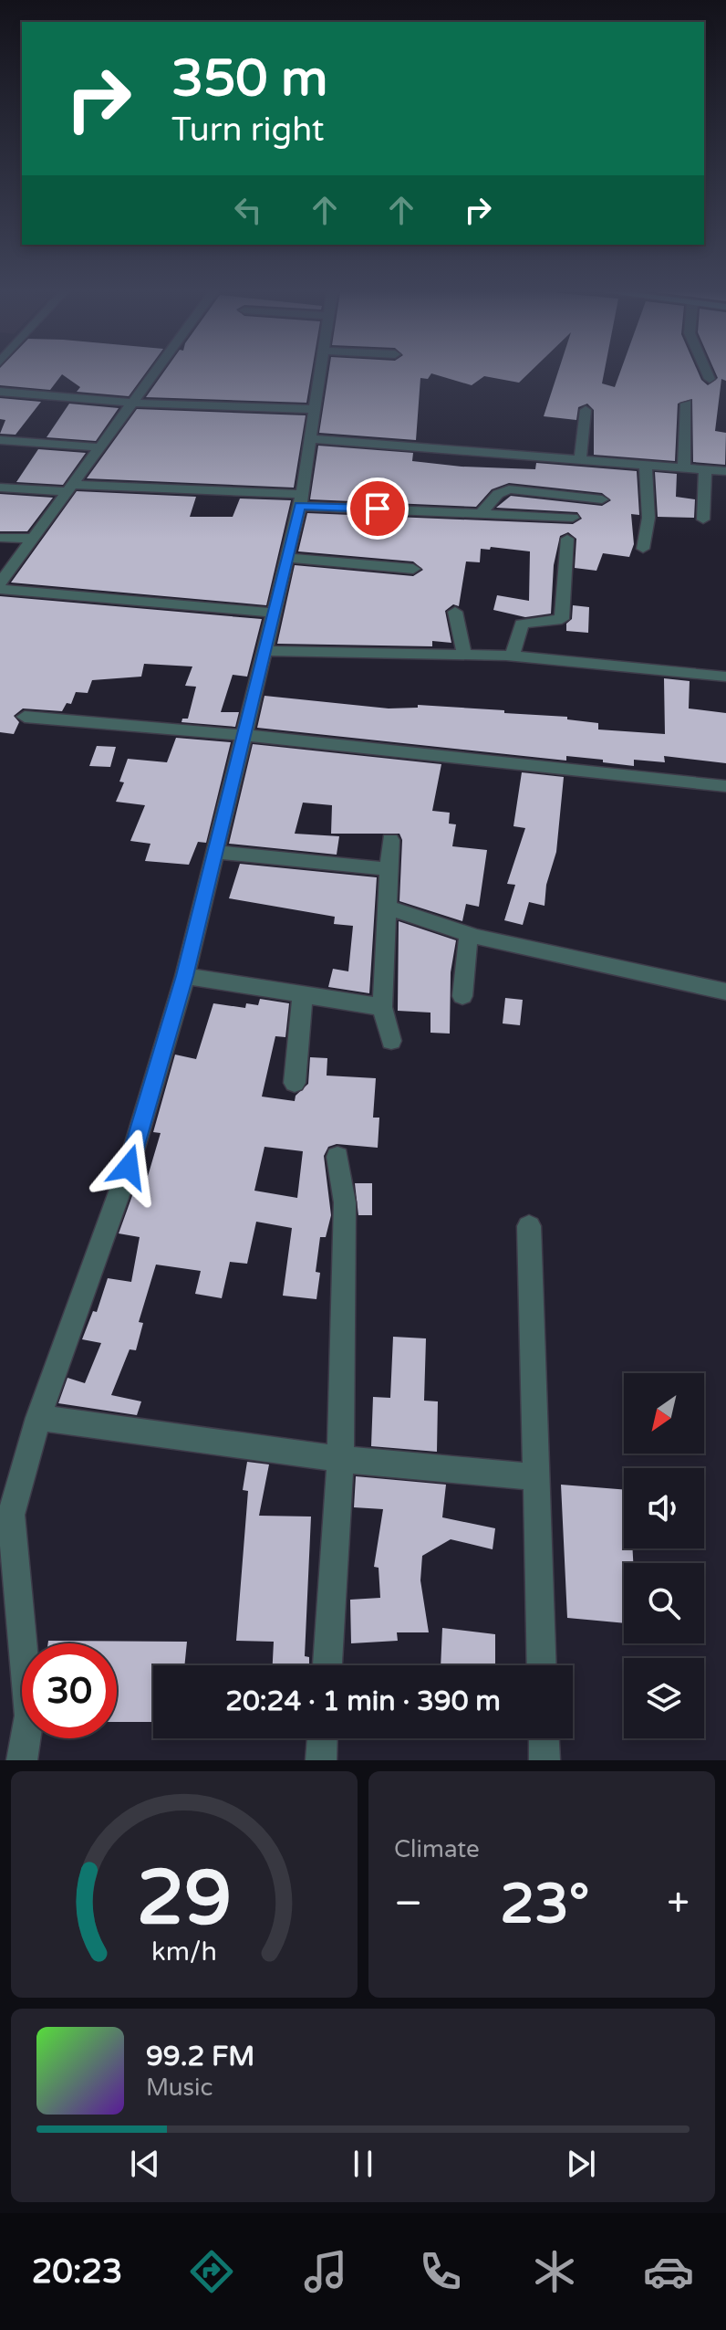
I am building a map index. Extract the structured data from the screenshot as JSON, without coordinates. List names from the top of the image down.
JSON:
{
  "north": "bottom left",
  "page": {
    "turn": ["350 m", "Turn right"],
    "limit": "30",
    "trip": "20:24 · 1 min · 390 m",
    "tile": "Climate",
    "heat": ["−", "23°", "+"],
    "song": ["99.2 FM", "Music"],
    "tabs": "20:23",
    "gauge": ["29", "km/h"]
  }
}
